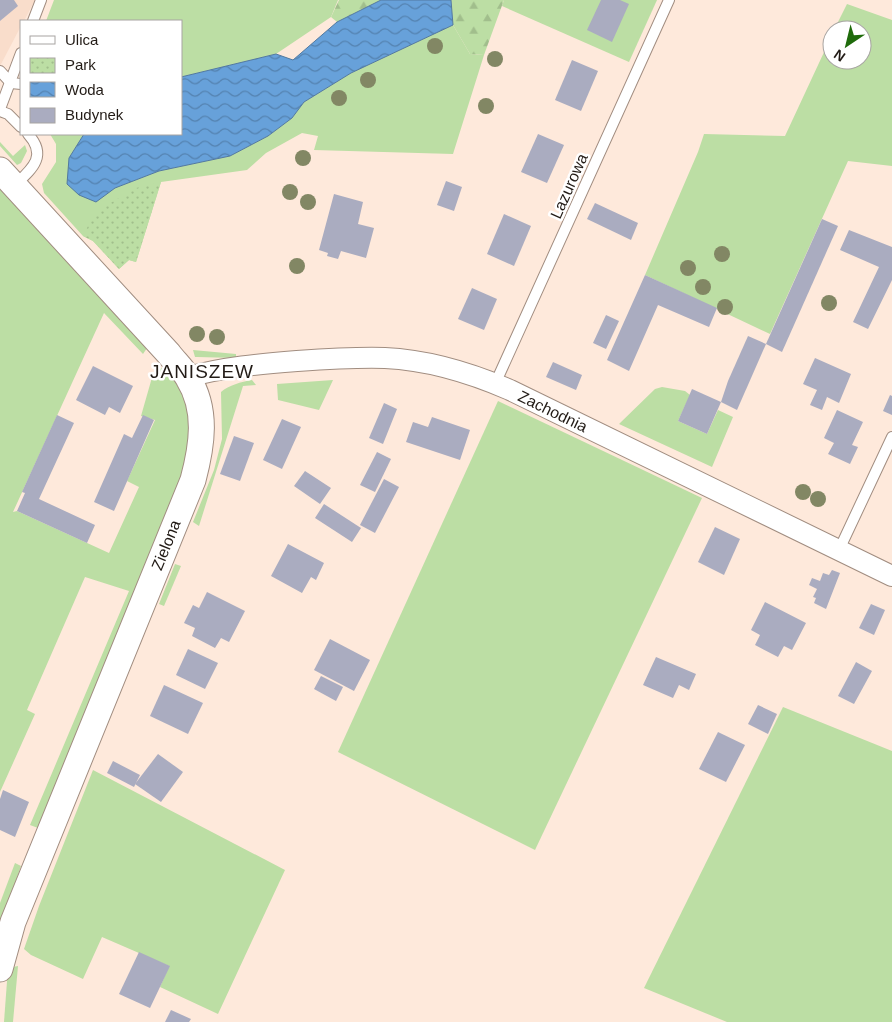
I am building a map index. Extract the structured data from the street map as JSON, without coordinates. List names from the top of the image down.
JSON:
{
  "streets": {
    "street": ["Zachodnia", "Zielona"],
    "lane": ["Lazurowa"]
  },
  "crossings": [
    ["Lazurowa", "Zachodnia"],
    ["Zachodnia", "Zielona"]
  ],
  "districts": ["JANISZEW"],
  "legend": [
    "Ulica",
    "Park",
    "Woda",
    "Budynek"
  ],
  "north": "bottom left"
}
